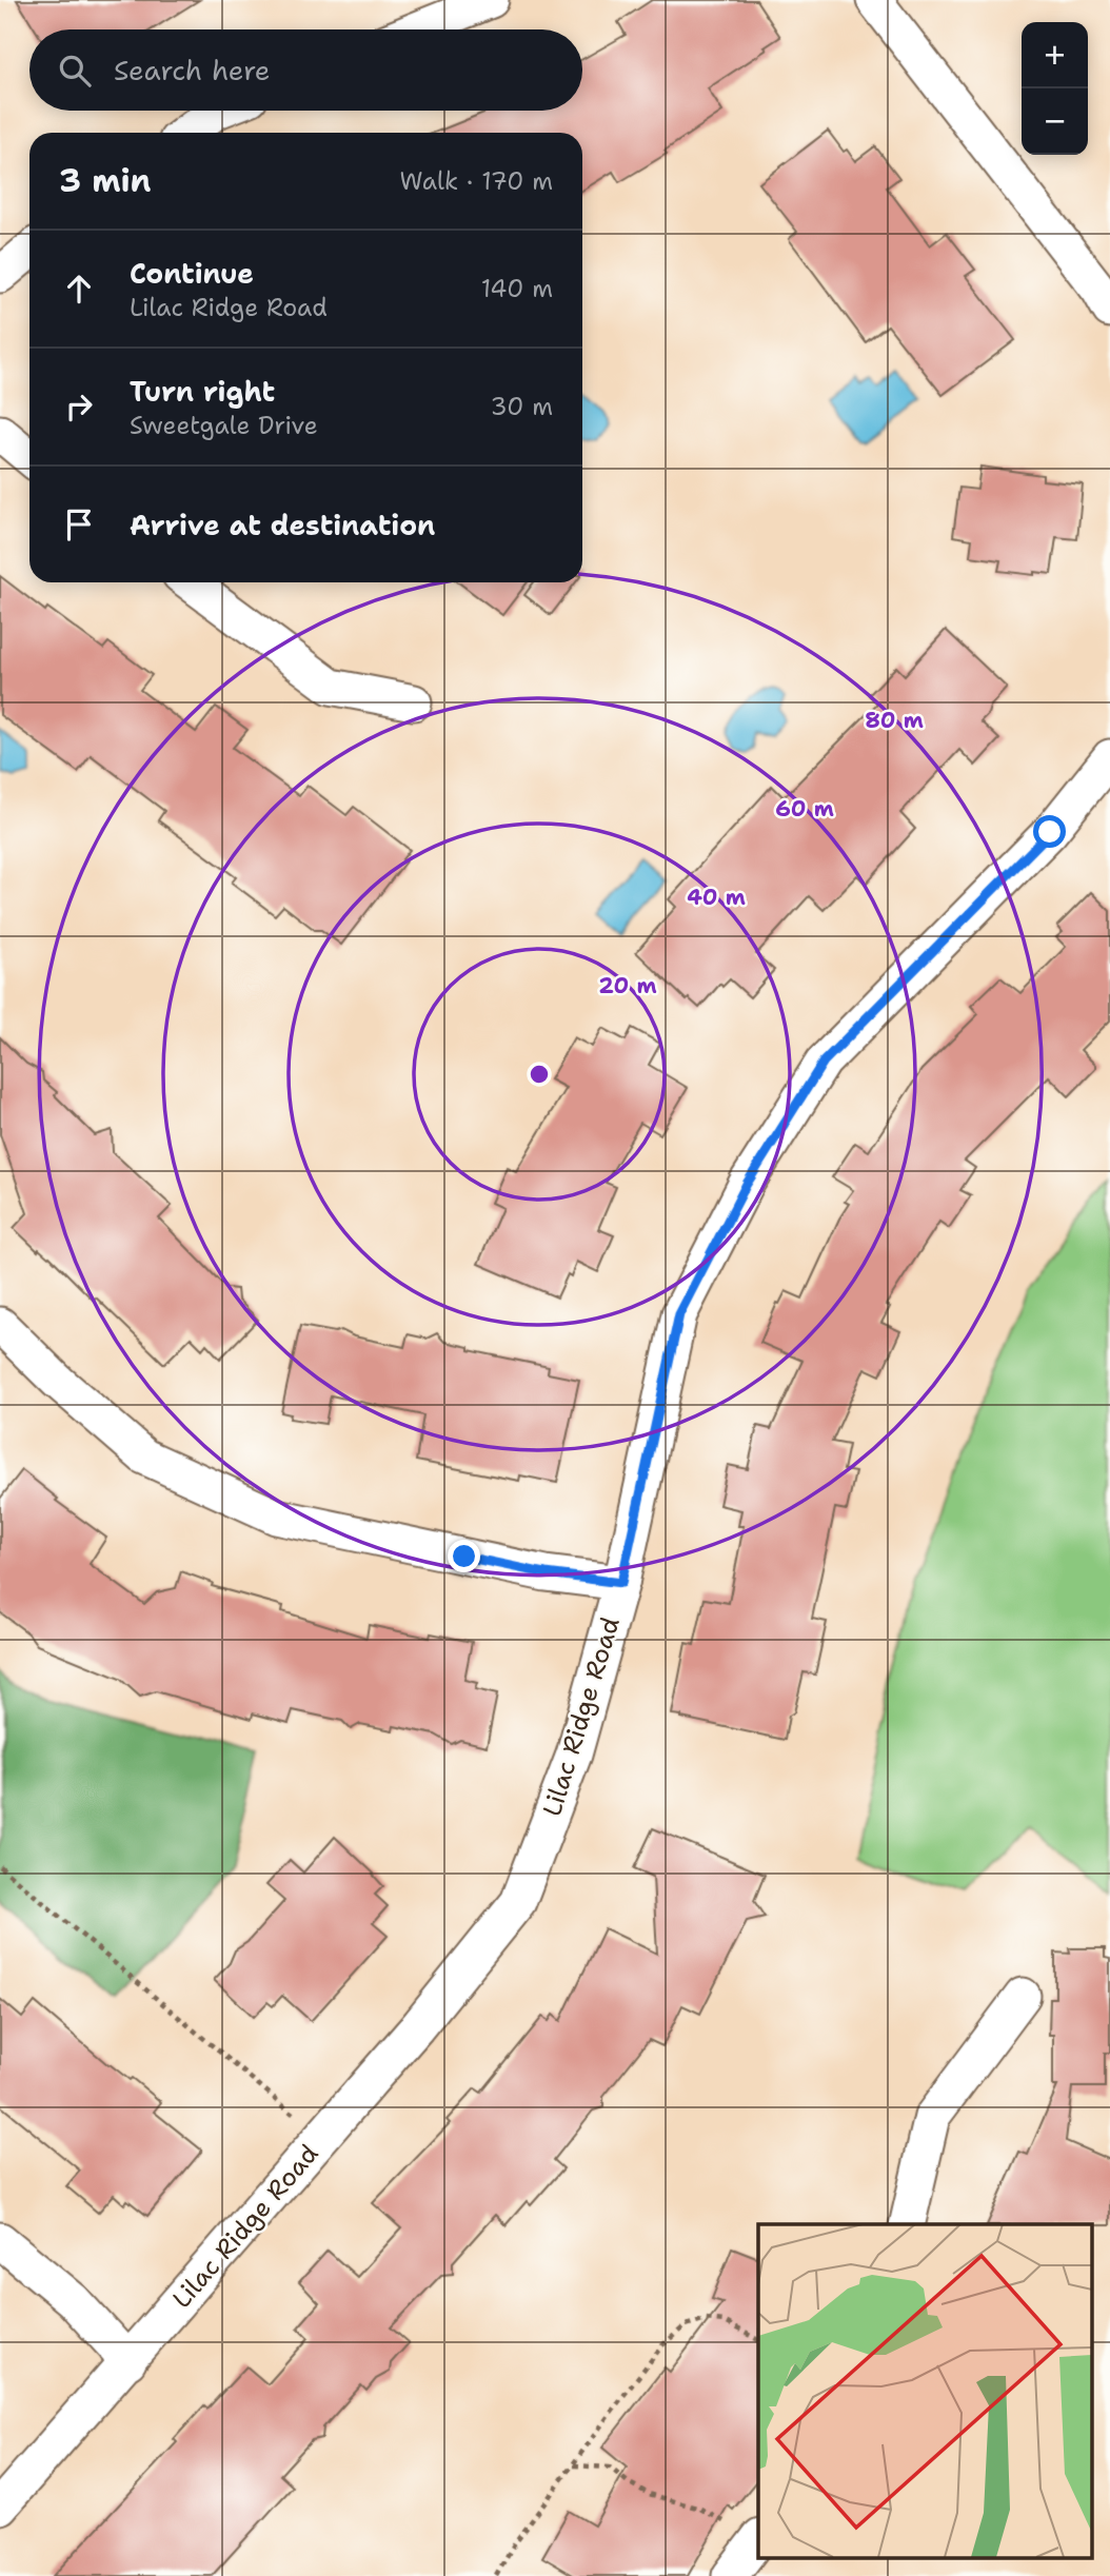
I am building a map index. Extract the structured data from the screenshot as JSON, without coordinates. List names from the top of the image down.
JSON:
{
  "streets": {
    "street": ["Lilac Ridge Road"]
  },
  "page": {
    "map_buttons": ["+", "−"],
    "search": "Search here",
    "heading": ["3 min", "Walk · 170 m"],
    "list": [
      ["Continue", "Lilac Ridge Road", "140 m"],
      ["Turn right", "Sweetgale Drive", "30 m"],
      "Arrive at destination"
    ]
  },
  "rings": [
    "80 m",
    "60 m",
    "40 m",
    "20 m"
  ]
}
